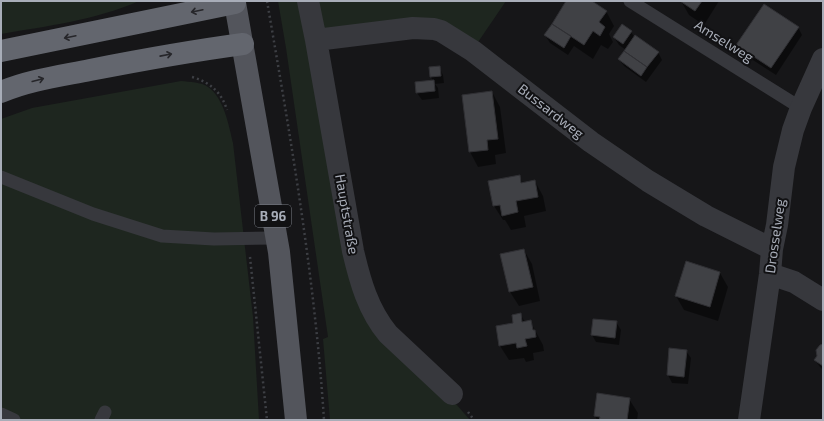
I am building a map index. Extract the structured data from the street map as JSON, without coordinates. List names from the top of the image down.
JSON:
{
  "streets": {
    "main road": ["B 96"],
    "street": ["Bussardweg", "Hauptstraße", "Drosselweg"],
    "lane": ["Amselweg"]
  },
  "crossings": [
    ["Amselweg", "Drosselweg"],
    ["Bussardweg", "Hauptstraße"],
    ["Bussardweg", "Drosselweg"]
  ]
}
